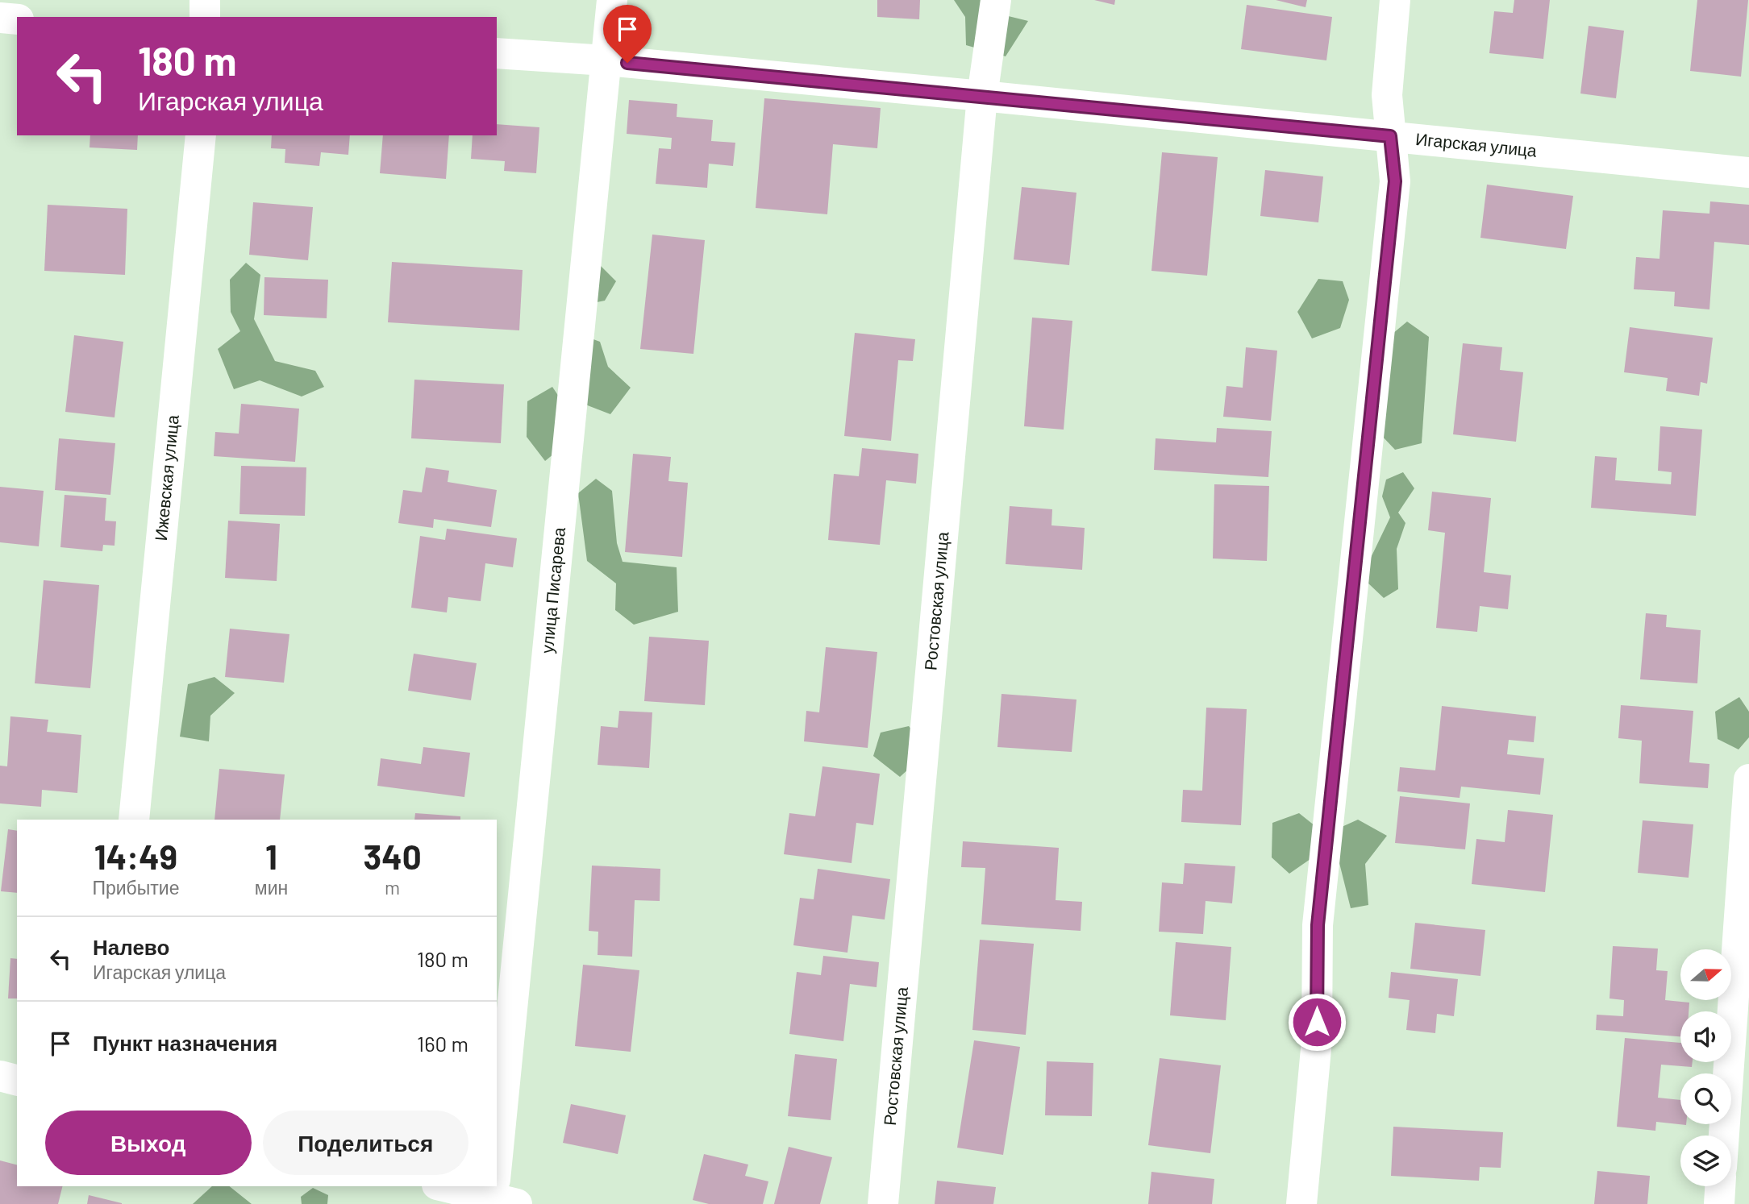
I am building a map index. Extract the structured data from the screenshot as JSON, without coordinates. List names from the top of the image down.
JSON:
{
  "streets": {
    "street": [
      "Игарская улица",
      "Ижевская улица",
      "улица Писарева",
      "Ростовская улица"
    ]
  },
  "crossings": [
    ["Игарская улица", "улица Писарева"],
    ["Игарская улица", "Ростовская улица"]
  ],
  "north": "right",
  "page": {
    "turn": ["180 m", "Игарская улица"],
    "eta": [
      "14:49",
      "Прибытие",
      "1",
      "мин",
      "340",
      "m"
    ],
    "list": [
      {
        "name": "Налево",
        "note": "Игарская улица",
        "value": "180 m"
      },
      {
        "name": "Пункт назначения",
        "value": "160 m"
      }
    ],
    "buttons": ["Выход", "Поделиться"]
  }
}
